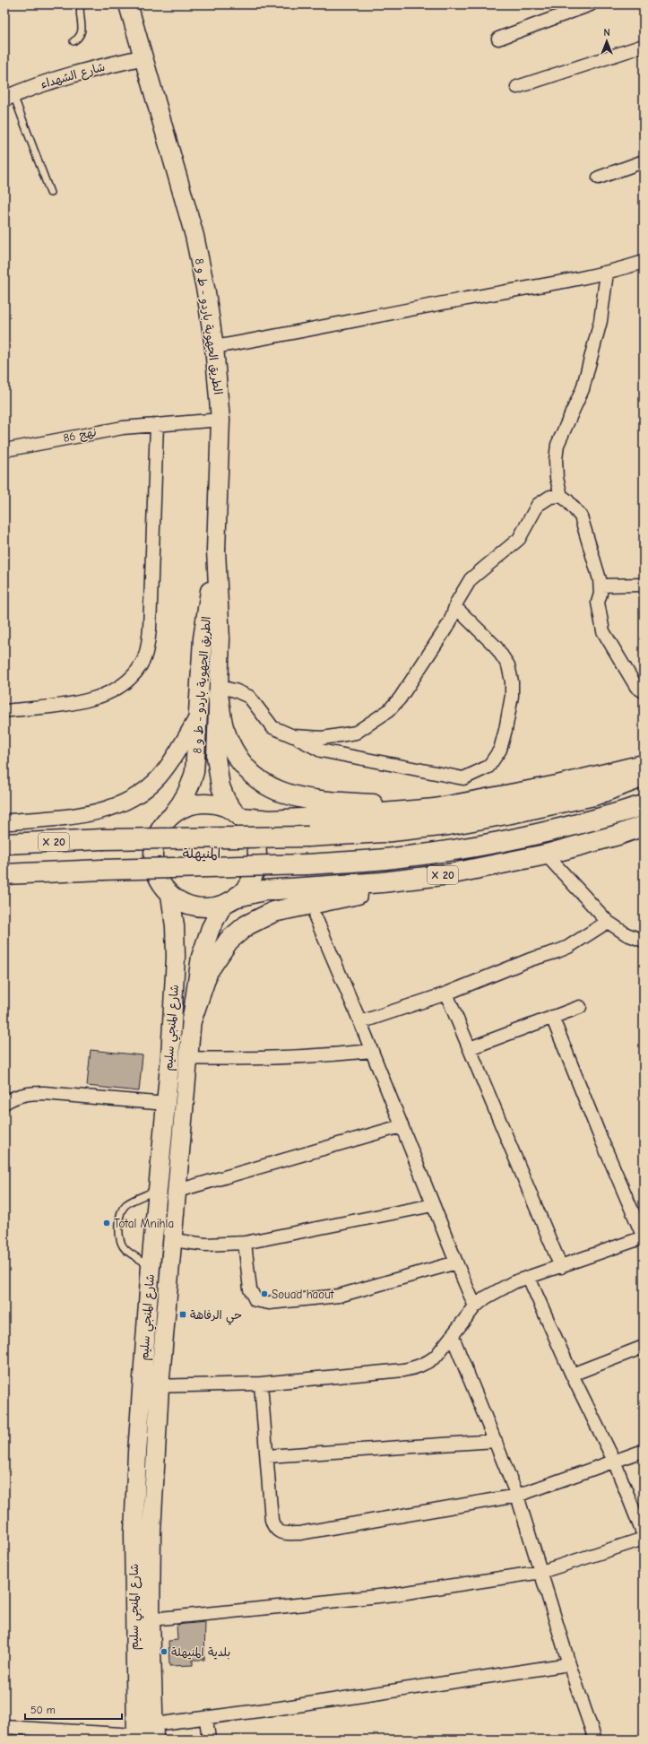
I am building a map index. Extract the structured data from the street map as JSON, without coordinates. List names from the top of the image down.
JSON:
{
  "streets": {
    "highway": ["X 20"],
    "main road": ["الطريق الجهوية باردو - ط و 8", "شارع المنجي سليم"],
    "street": ["شارع الشهداء", "نهج 86"]
  },
  "crossings": [
    ["شارع الشهداء", "الطريق الجهوية باردو - ط و 8"],
    ["الطريق الجهوية باردو - ط و 8", "نهج 86"],
    ["الطريق الجهوية باردو - ط و 8", "X 20"],
    ["الطريق الجهوية باردو - ط و 8", "شارع المنجي سليم"],
    ["X 20", "شارع المنجي سليم"]
  ],
  "districts": ["المنيهلة"],
  "places": {
    "other": ["Total Mnihla", "Souad haout", "بلدية المنيهلة"],
    "transit": ["حي الرفاهة"]
  },
  "scale_bar": "50 m",
  "north": "top"
}
